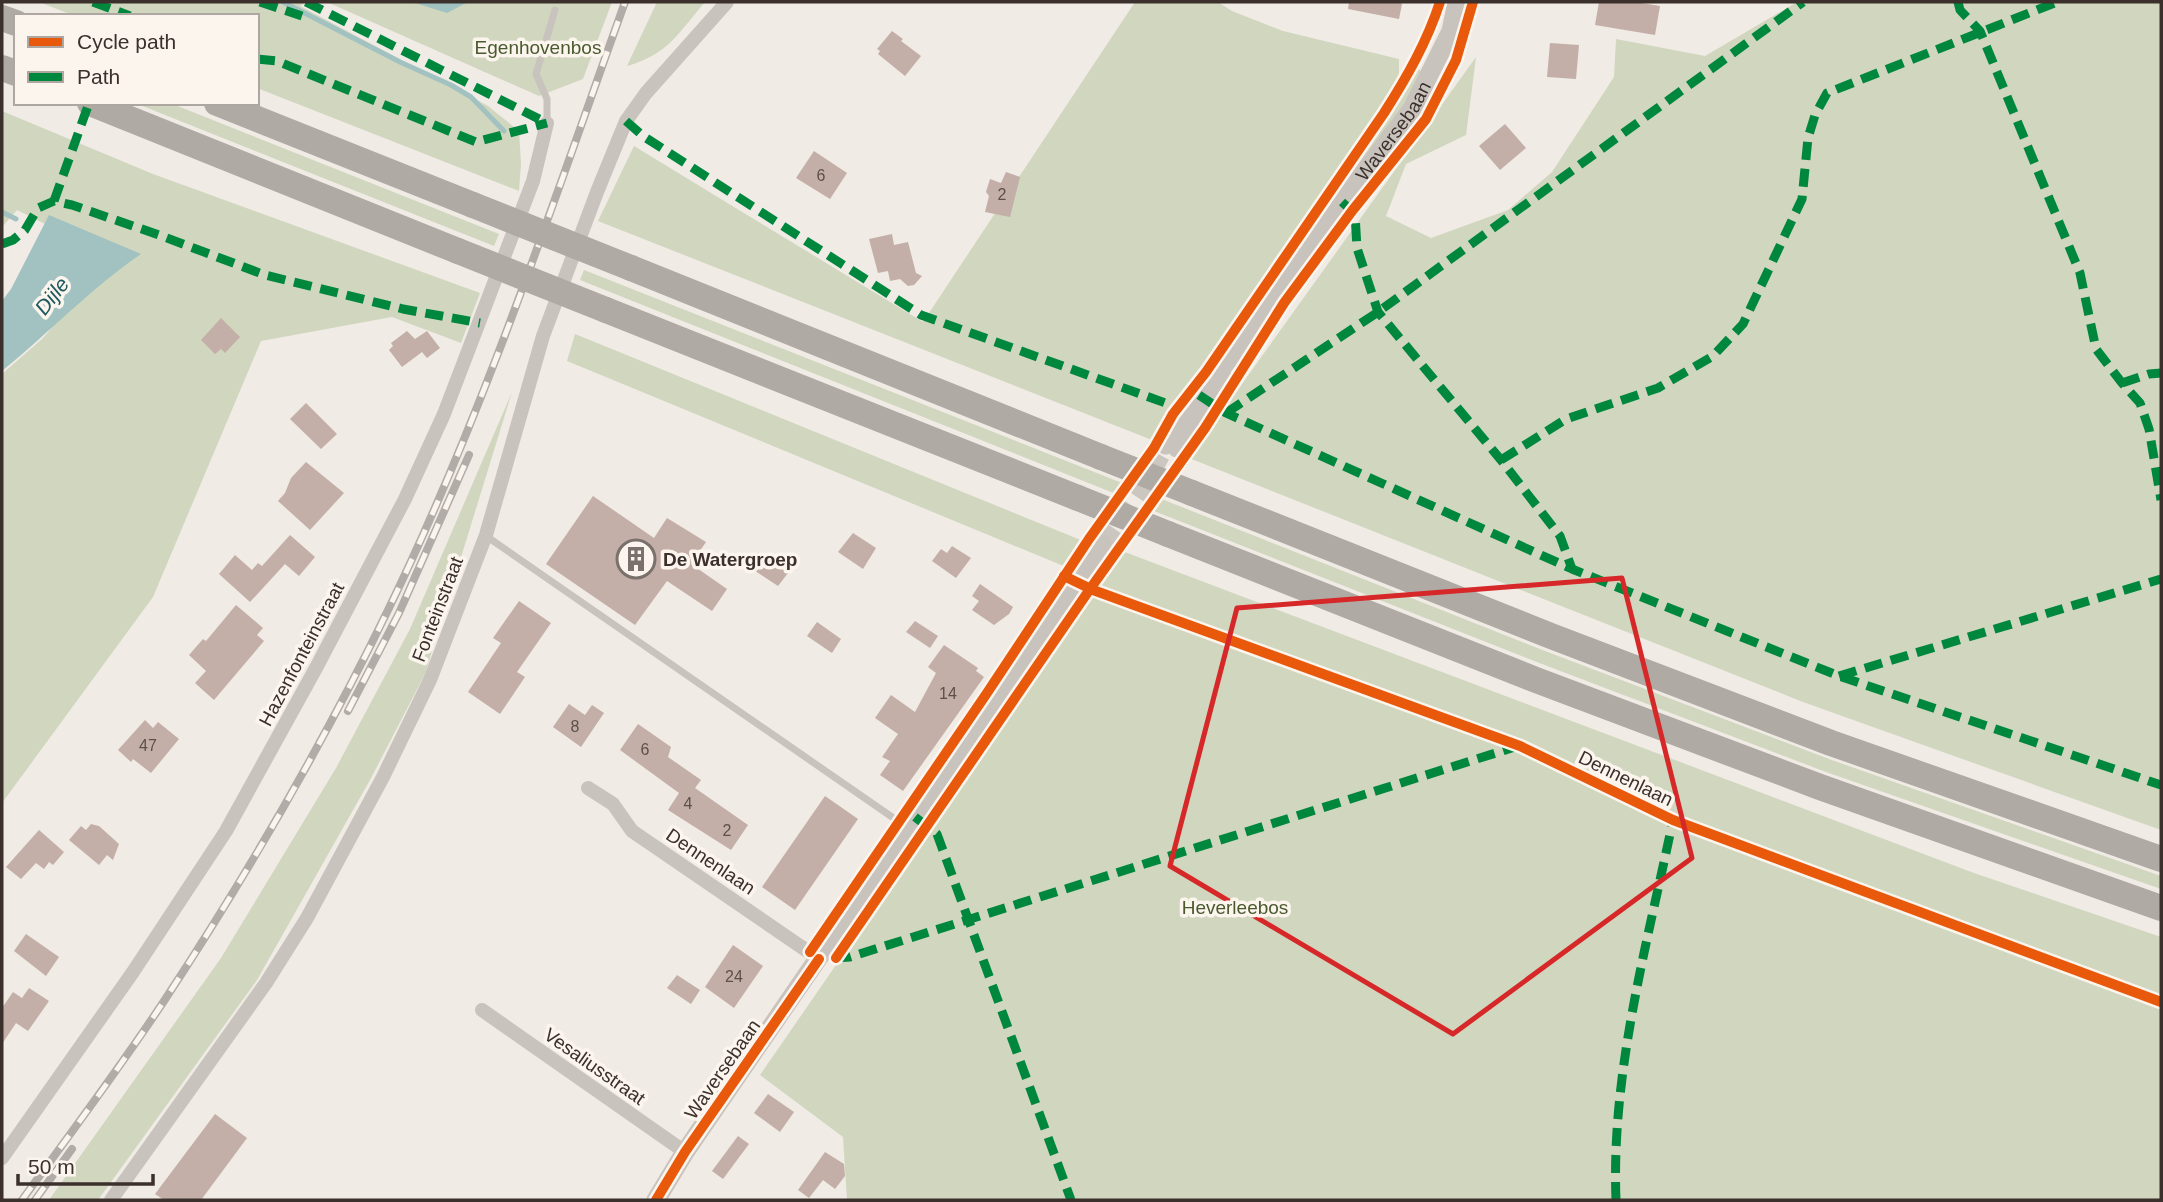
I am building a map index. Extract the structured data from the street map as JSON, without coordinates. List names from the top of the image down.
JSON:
{
  "streets": {
    "street": [
      "Waversebaan",
      "Fonteinstraat",
      "Hazenfonteinstraat",
      "Dennenlaan",
      "Vesaliusstraat"
    ]
  },
  "crossings": [
    ["Waversebaan", "Dennenlaan"],
    ["Waversebaan", "Vesaliusstraat"]
  ],
  "water": ["Dijle"],
  "parks": ["Egenhovenbos", "Heverleebos"],
  "places": {
    "building": ["De Watergroep"]
  },
  "house_numbers": [
    "6",
    "2",
    "14",
    "8",
    "47",
    "6",
    "4",
    "2",
    "24"
  ],
  "legend": ["Cycle path", "Path"],
  "scale_bar": "50 m"
}
